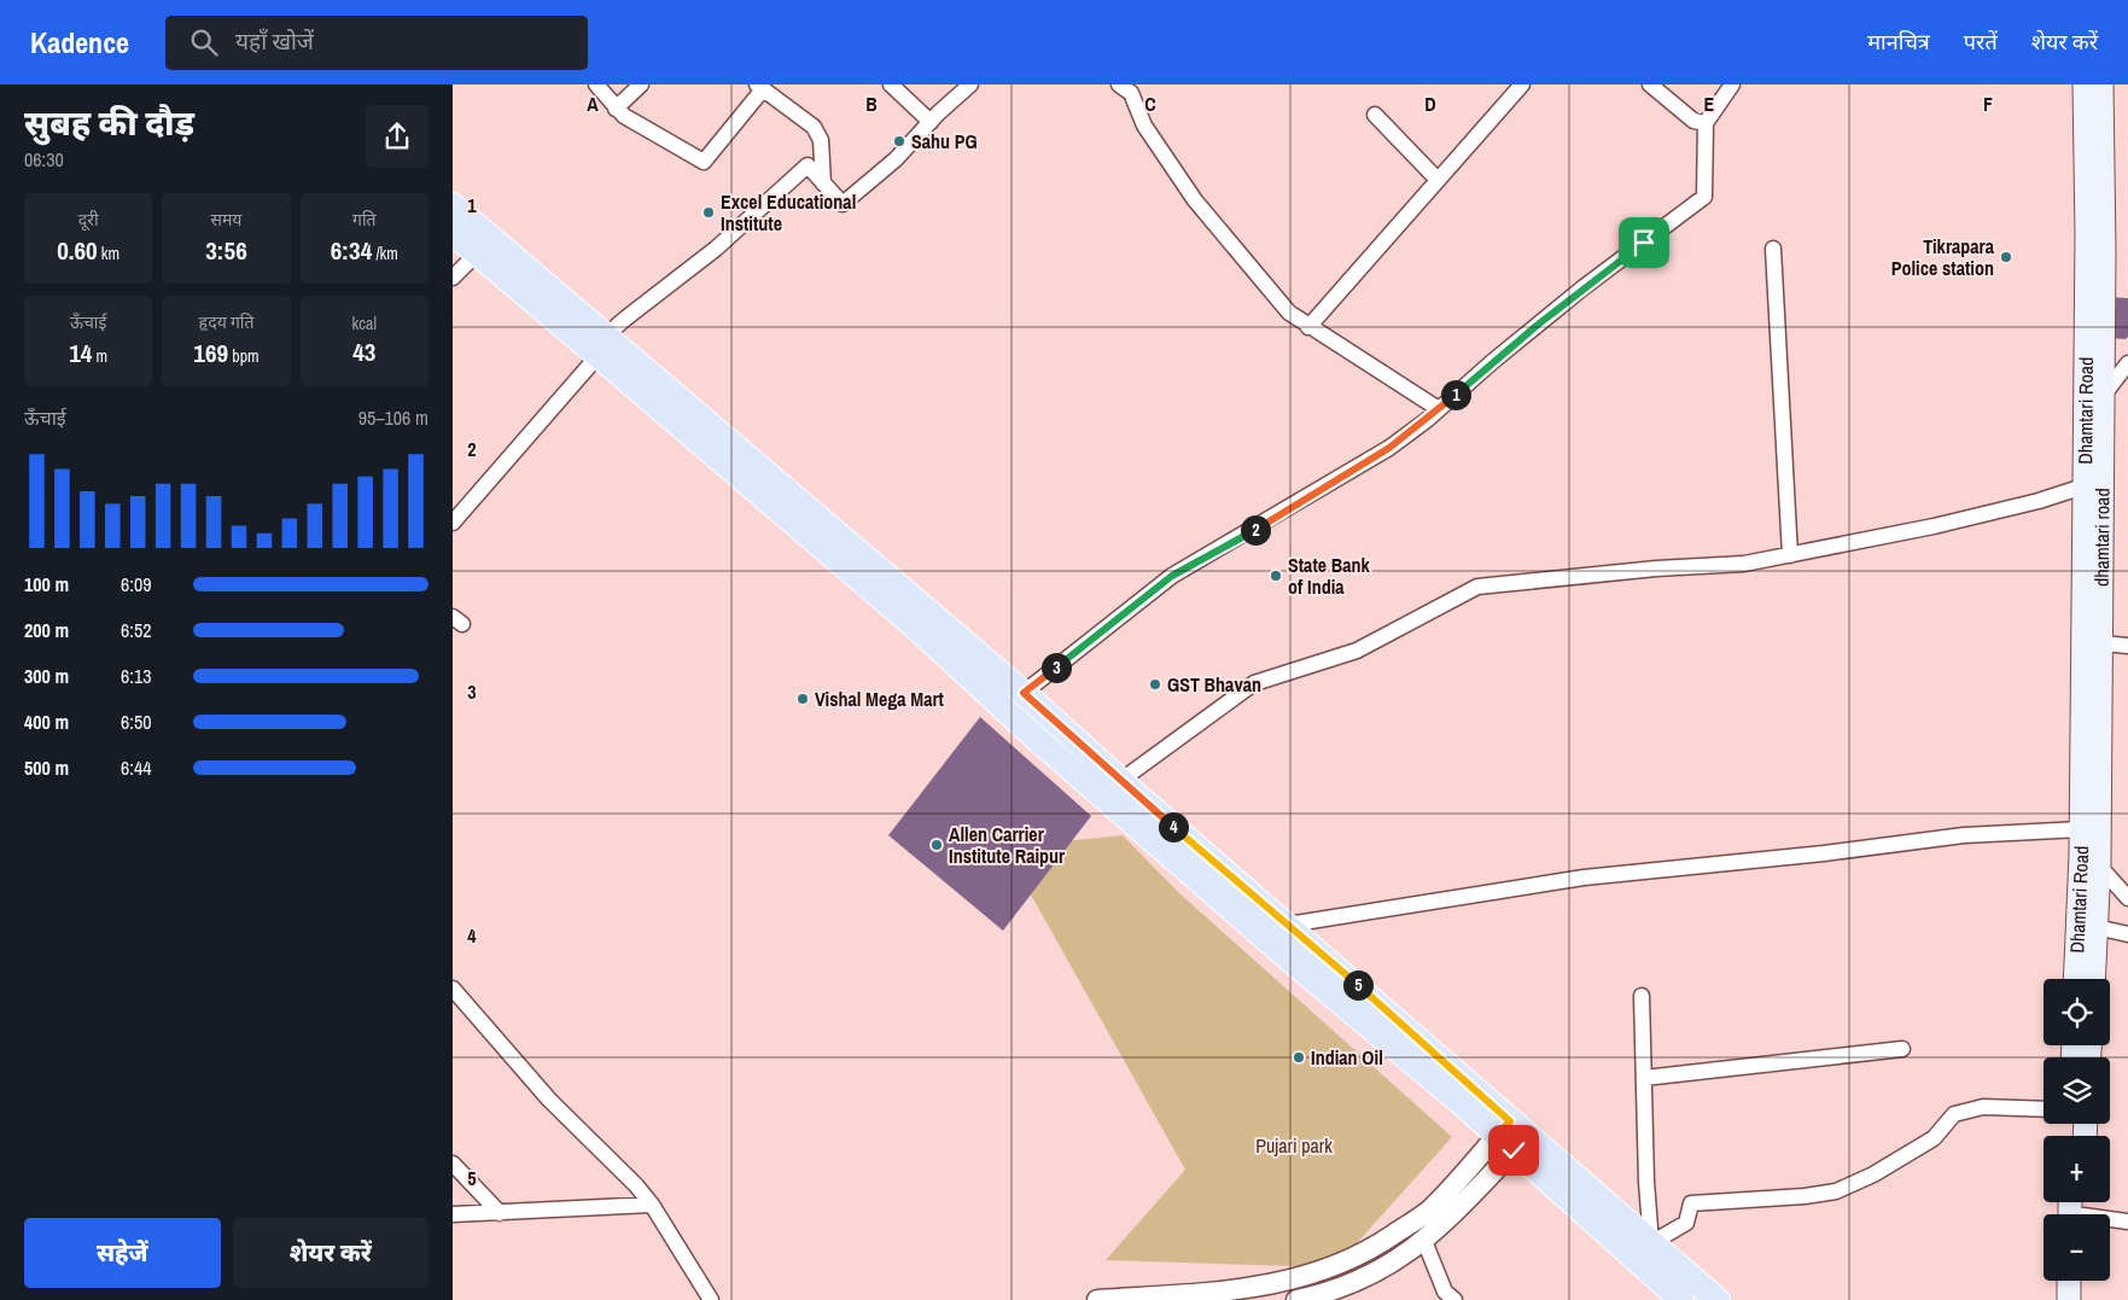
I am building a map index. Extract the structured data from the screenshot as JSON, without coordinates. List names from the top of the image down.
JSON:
{
  "streets": {
    "main road": ["Dhamtari Road", "dhamtari road"]
  },
  "crossings": [
    ["Dhamtari Road", "dhamtari road"]
  ],
  "parks": ["Pujari park"],
  "places": [
    "Sahu PG",
    "Excel Educational Institute",
    "Tikrapara Police station",
    "State Bank of India",
    "GST Bhavan",
    "Vishal Mega Mart",
    "Allen Carrier Institute Raipur",
    "Indian Oil"
  ],
  "page": {
    "header": "Kadence",
    "search": "यहाँ खोजें",
    "nav": ["मानचित्र", "परतें", "शेयर करें"],
    "heading": ["सुबह की दौड़", "06:30"],
    "stats": [
      ["दूरी", "0.60 km"],
      ["समय", "3:56"],
      ["गति", "6:34 /km"],
      ["ऊँचाई", "14 m"],
      ["हृदय गति", "169 bpm"],
      ["kcal", "43"]
    ],
    "pins": [
      "1",
      "2",
      "3",
      "4",
      "5"
    ],
    "chart": ["ऊँचाई", "95–106 m"],
    "list": [
      {
        "name": "100 m",
        "note": "6:09"
      },
      {
        "name": "200 m",
        "note": "6:52"
      },
      {
        "name": "300 m",
        "note": "6:13"
      },
      {
        "name": "400 m",
        "note": "6:50"
      },
      {
        "name": "500 m",
        "note": "6:44"
      }
    ],
    "map_buttons": ["+", "−"],
    "buttons": ["सहेजें", "शेयर करें"]
  },
  "grid": {
    "columns": [
      "A",
      "B",
      "C",
      "D",
      "E",
      "F"
    ],
    "rows": [
      "1",
      "2",
      "3",
      "4",
      "5"
    ]
  }
}
